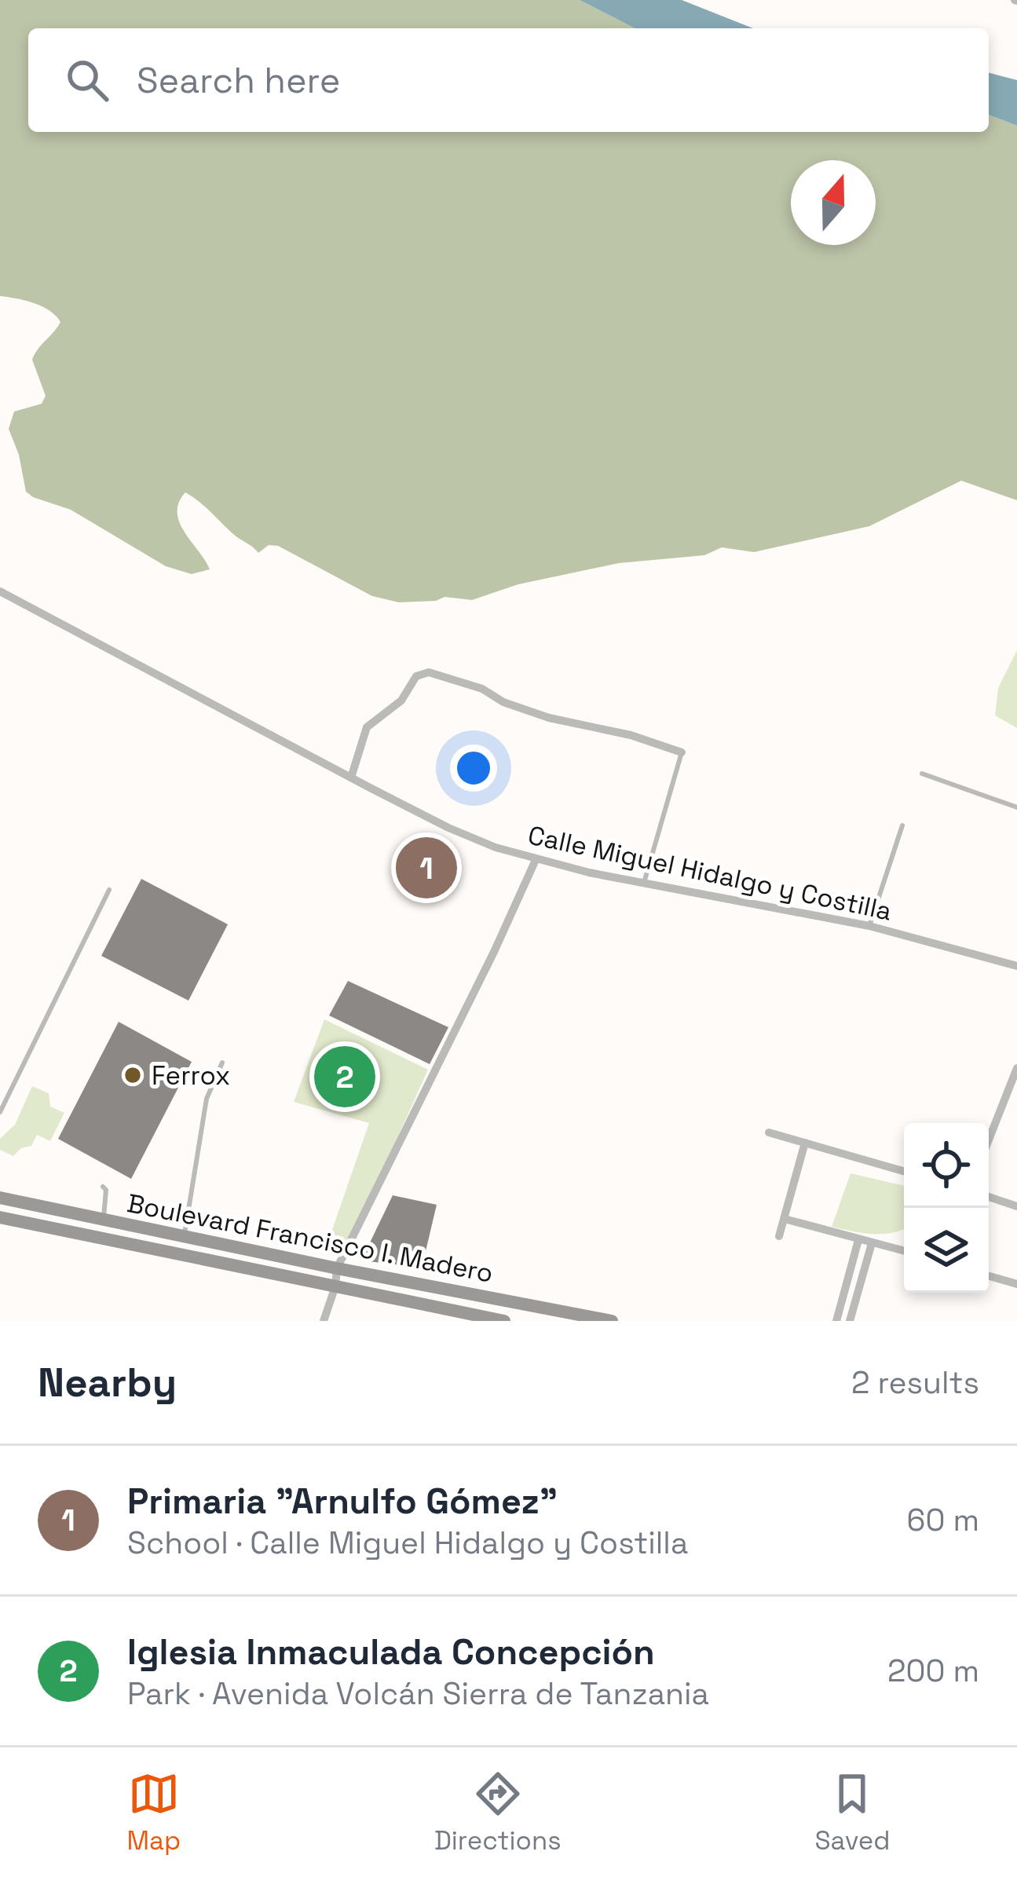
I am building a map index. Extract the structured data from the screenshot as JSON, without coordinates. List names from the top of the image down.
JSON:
{
  "streets": {
    "main road": ["Boulevard Francisco I. Madero"],
    "street": ["Calle Miguel Hidalgo y Costilla"]
  },
  "places": ["Ferrox"],
  "north": "top",
  "page": {
    "search": "Search here",
    "pins": ["1", "2"],
    "heading": ["Nearby", "2 results"],
    "list": [
      {
        "mark": "1",
        "name": "Primaria \"Arnulfo Gómez\"",
        "note": "School · Calle Miguel Hidalgo y Costilla",
        "value": "60 m"
      },
      {
        "mark": "2",
        "name": "Iglesia Inmaculada Concepción",
        "note": "Park · Avenida Volcán Sierra de Tanzania",
        "value": "200 m"
      }
    ],
    "nav": ["Map", "Directions", "Saved"]
  }
}
